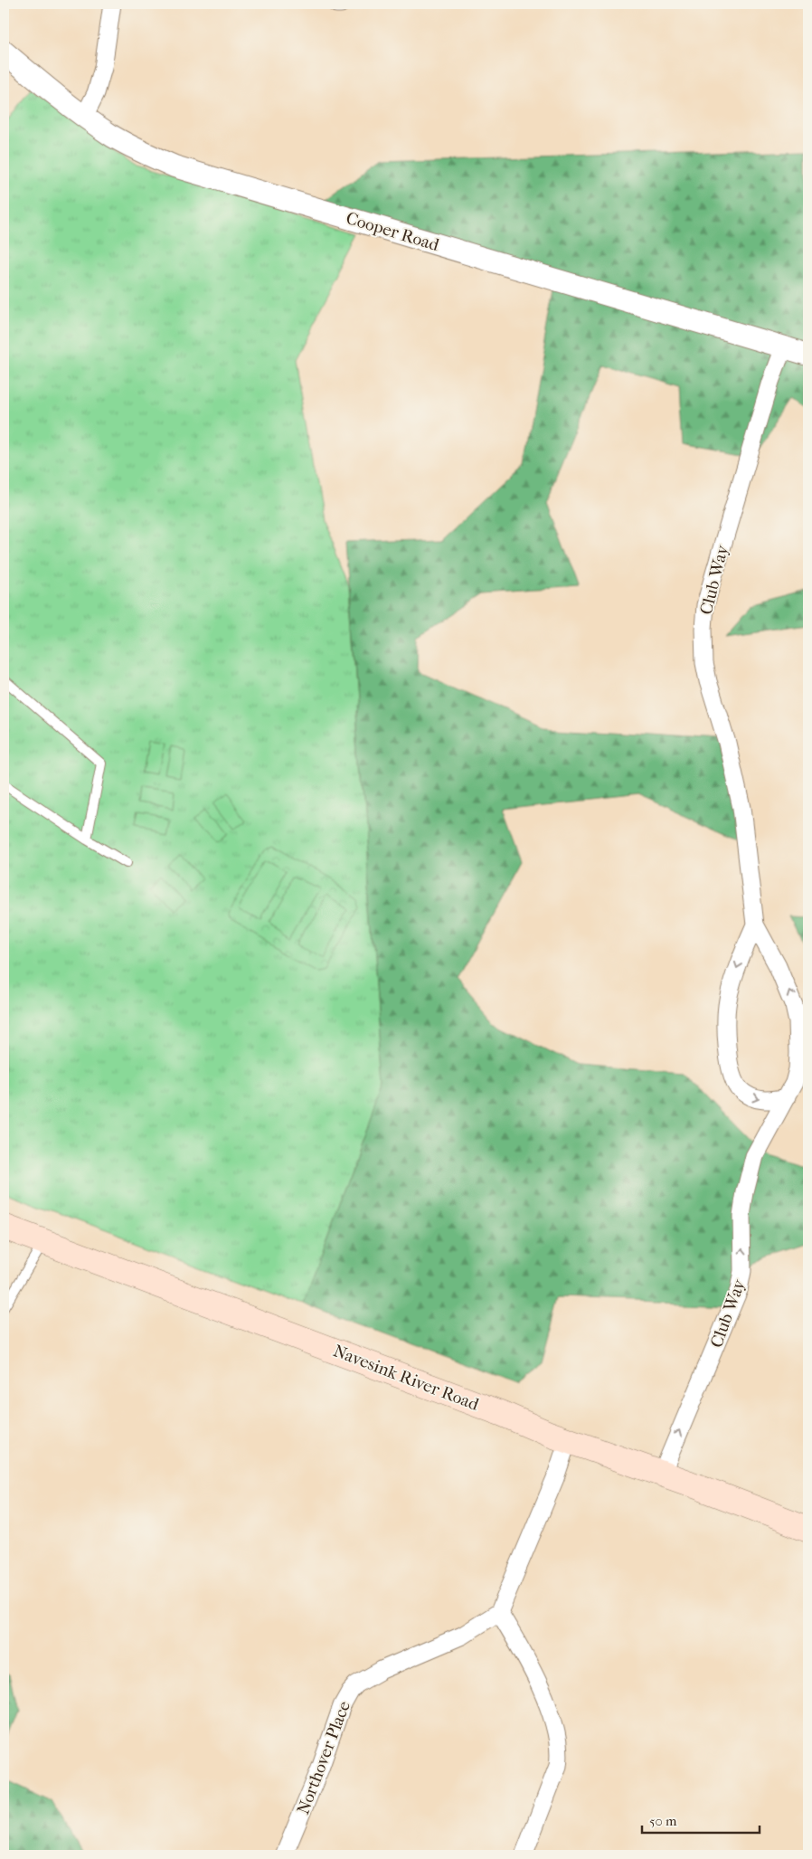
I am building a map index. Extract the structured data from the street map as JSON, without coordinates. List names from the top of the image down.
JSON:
{
  "streets": {
    "main road": ["Navesink River Road"],
    "street": ["Cooper Road", "Club Way", "Northover Place"]
  },
  "crossings": [
    ["Cooper Road", "Club Way"],
    ["Club Way", "Navesink River Road"]
  ],
  "one_way": ["Club Way"],
  "scale_bar": "50 m"
}
